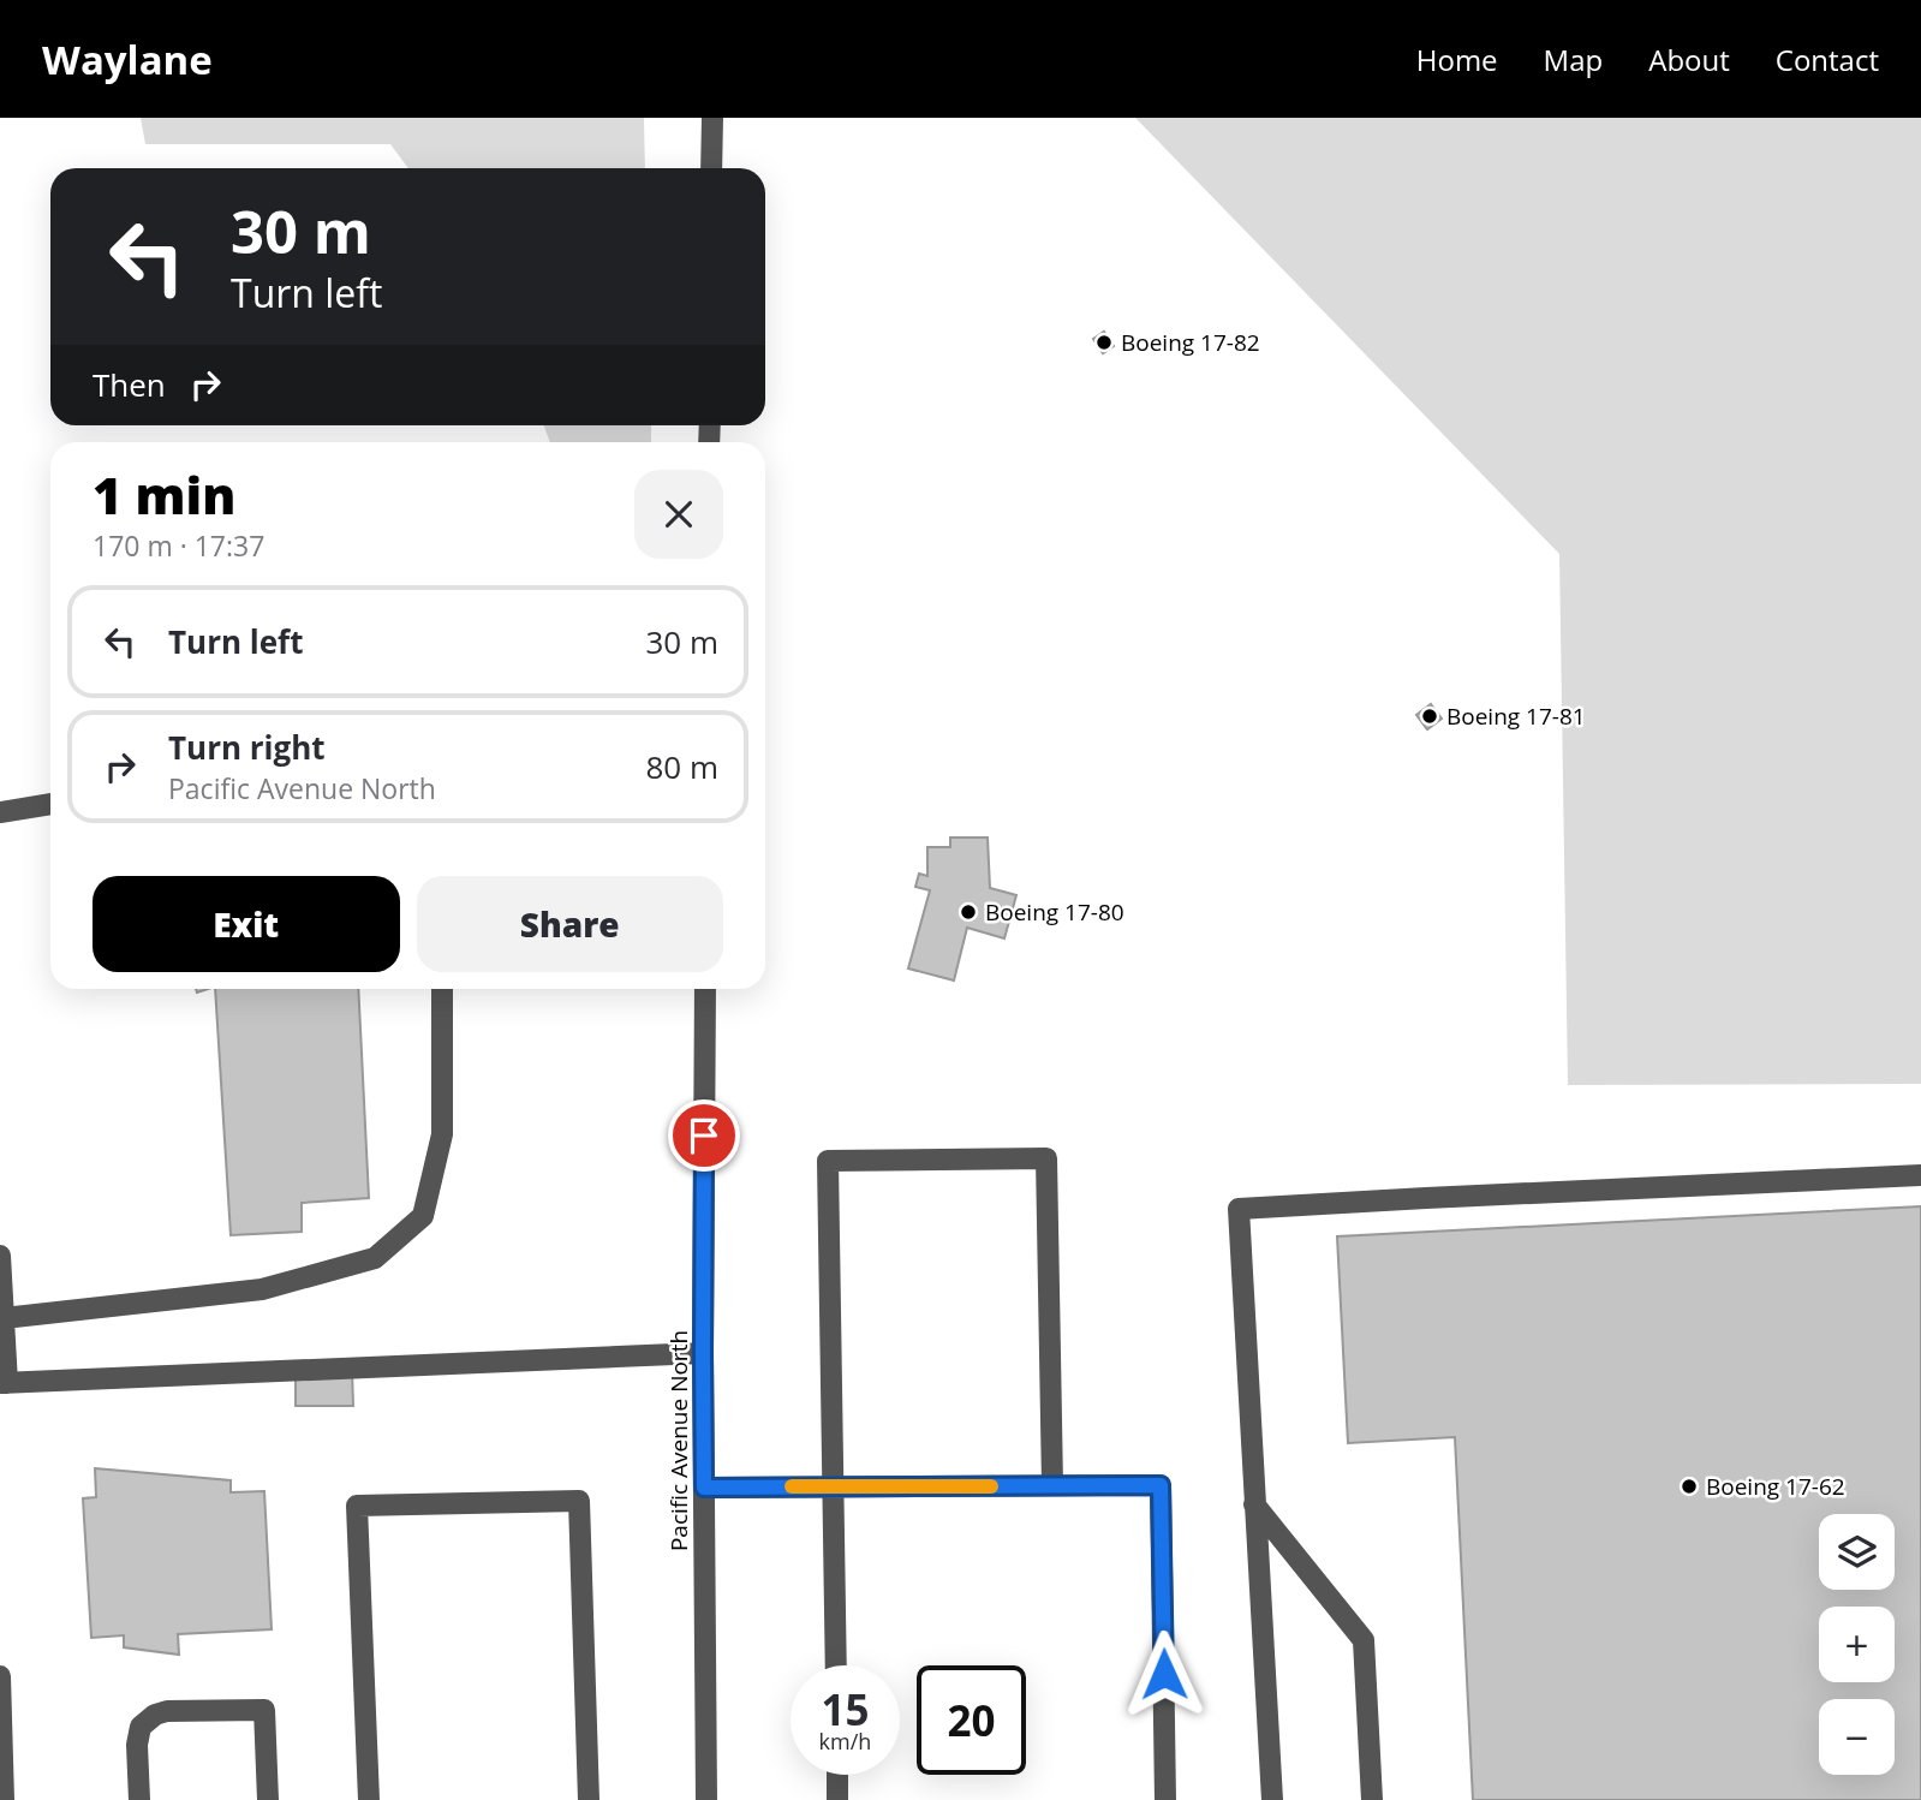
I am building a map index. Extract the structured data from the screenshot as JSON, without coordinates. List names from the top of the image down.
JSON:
{
  "streets": {
    "street": ["Pacific Avenue North"]
  },
  "places": [
    "Boeing 17-82",
    "Boeing 17-81",
    "Boeing 17-80",
    "Boeing 17-62"
  ],
  "page": {
    "header": "Waylane",
    "nav": [
      "Home",
      "Map",
      "About",
      "Contact"
    ],
    "turn": ["30 m", "Turn left"],
    "then": "Then",
    "heading": ["1 min", "170 m · 17:37"],
    "list": [
      {
        "name": "Turn left",
        "value": "30 m"
      },
      {
        "name": "Turn right",
        "note": "Pacific Avenue North",
        "value": "80 m"
      }
    ],
    "buttons": ["Exit", "Share"],
    "map_buttons": ["+", "−"],
    "speed": "15 km/h",
    "limit": "20"
  }
}
